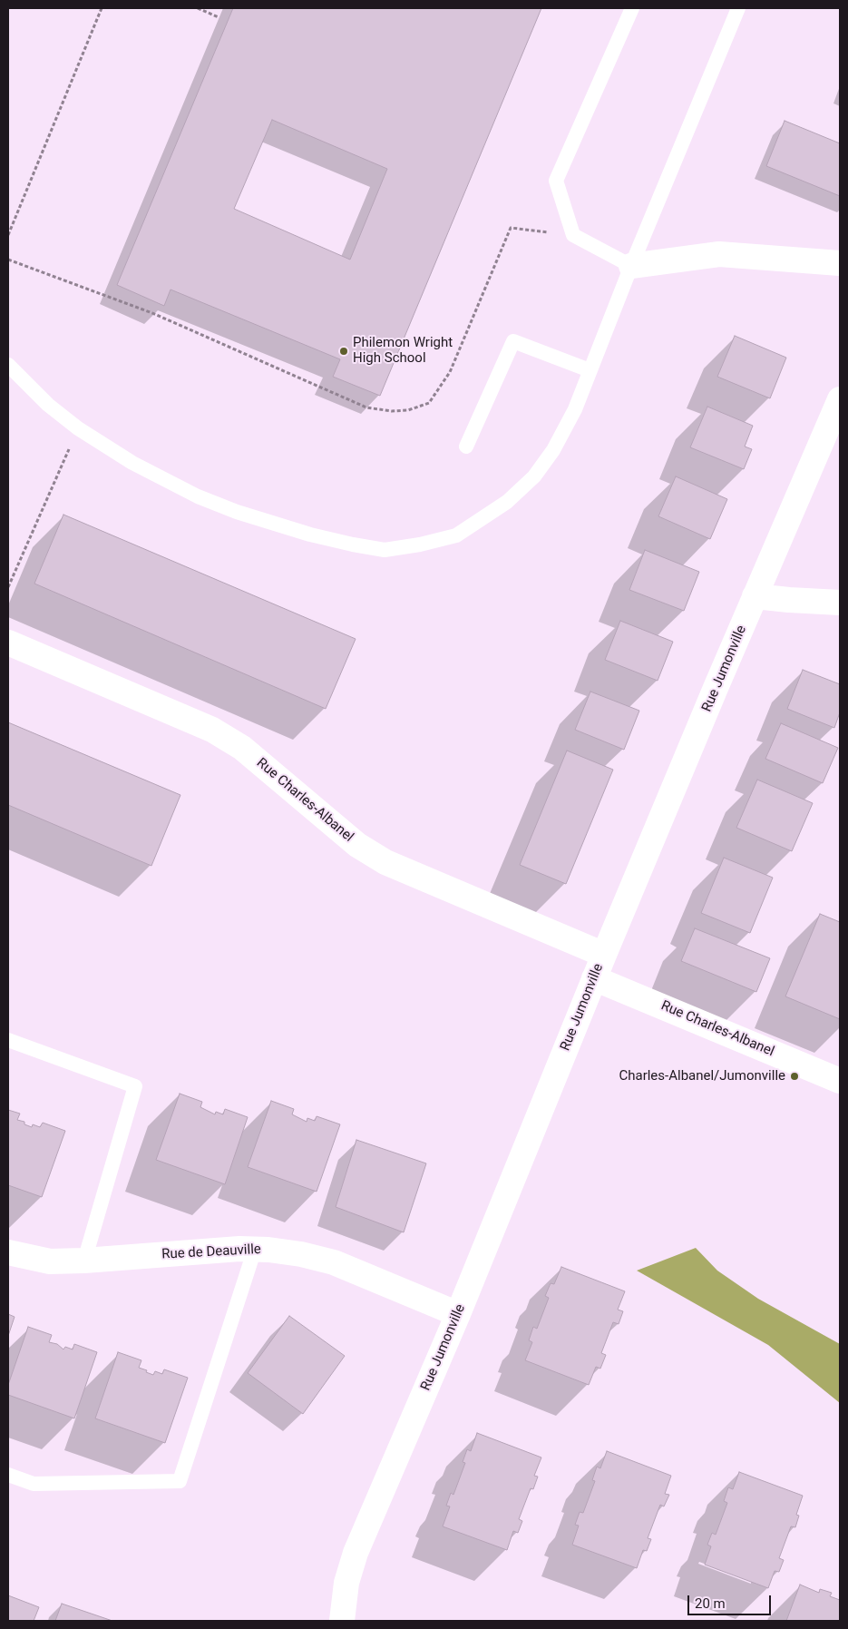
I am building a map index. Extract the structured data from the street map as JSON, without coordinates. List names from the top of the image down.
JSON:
{
  "streets": {
    "street": ["Rue Jumonville", "Rue Charles-Albanel", "Rue de Deauville"]
  },
  "crossings": [
    ["Rue Jumonville", "Rue Charles-Albanel"],
    ["Rue Jumonville", "Rue de Deauville"]
  ],
  "places": ["Philemon Wright High School", "Charles-Albanel/Jumonville"],
  "scale_bar": "20 m"
}
